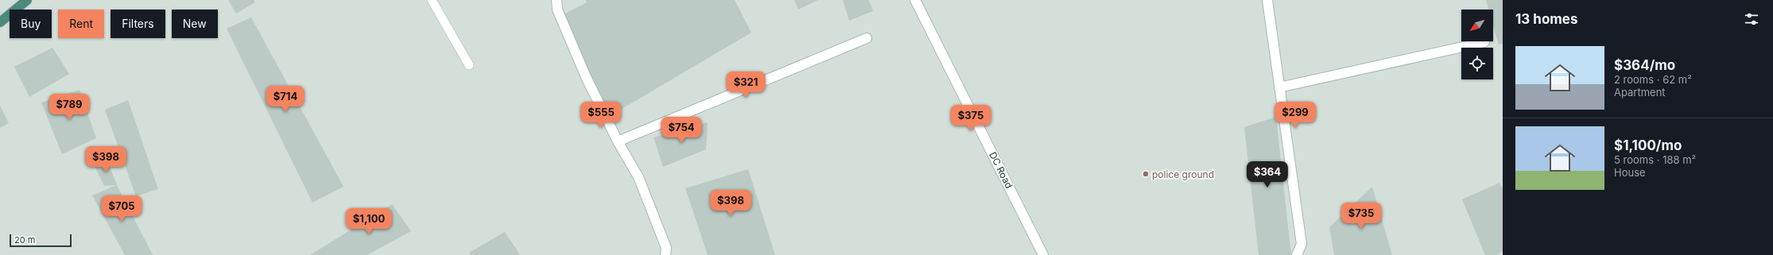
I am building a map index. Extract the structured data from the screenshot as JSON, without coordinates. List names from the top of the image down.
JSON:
{
  "streets": {
    "street": ["DC Road"]
  },
  "places": ["police ground"],
  "scale_bar": "20 m",
  "north": "bottom left",
  "page": {
    "heading": "13 homes",
    "chip": [
      "Buy",
      "Rent",
      "Filters",
      "New"
    ],
    "list": [
      {
        "name": "$364/mo",
        "note": "2 rooms · 62 m² · Apartment"
      },
      {
        "name": "$1,100/mo",
        "note": "5 rooms · 188 m² · House"
      }
    ],
    "price": [
      "$321",
      "$714",
      "$789",
      "$555",
      "$299",
      "$375",
      "$754",
      "$398",
      "$364",
      "$398",
      "$705",
      "$735",
      "$1,100"
    ],
    "scale": "20 m"
  }
}
